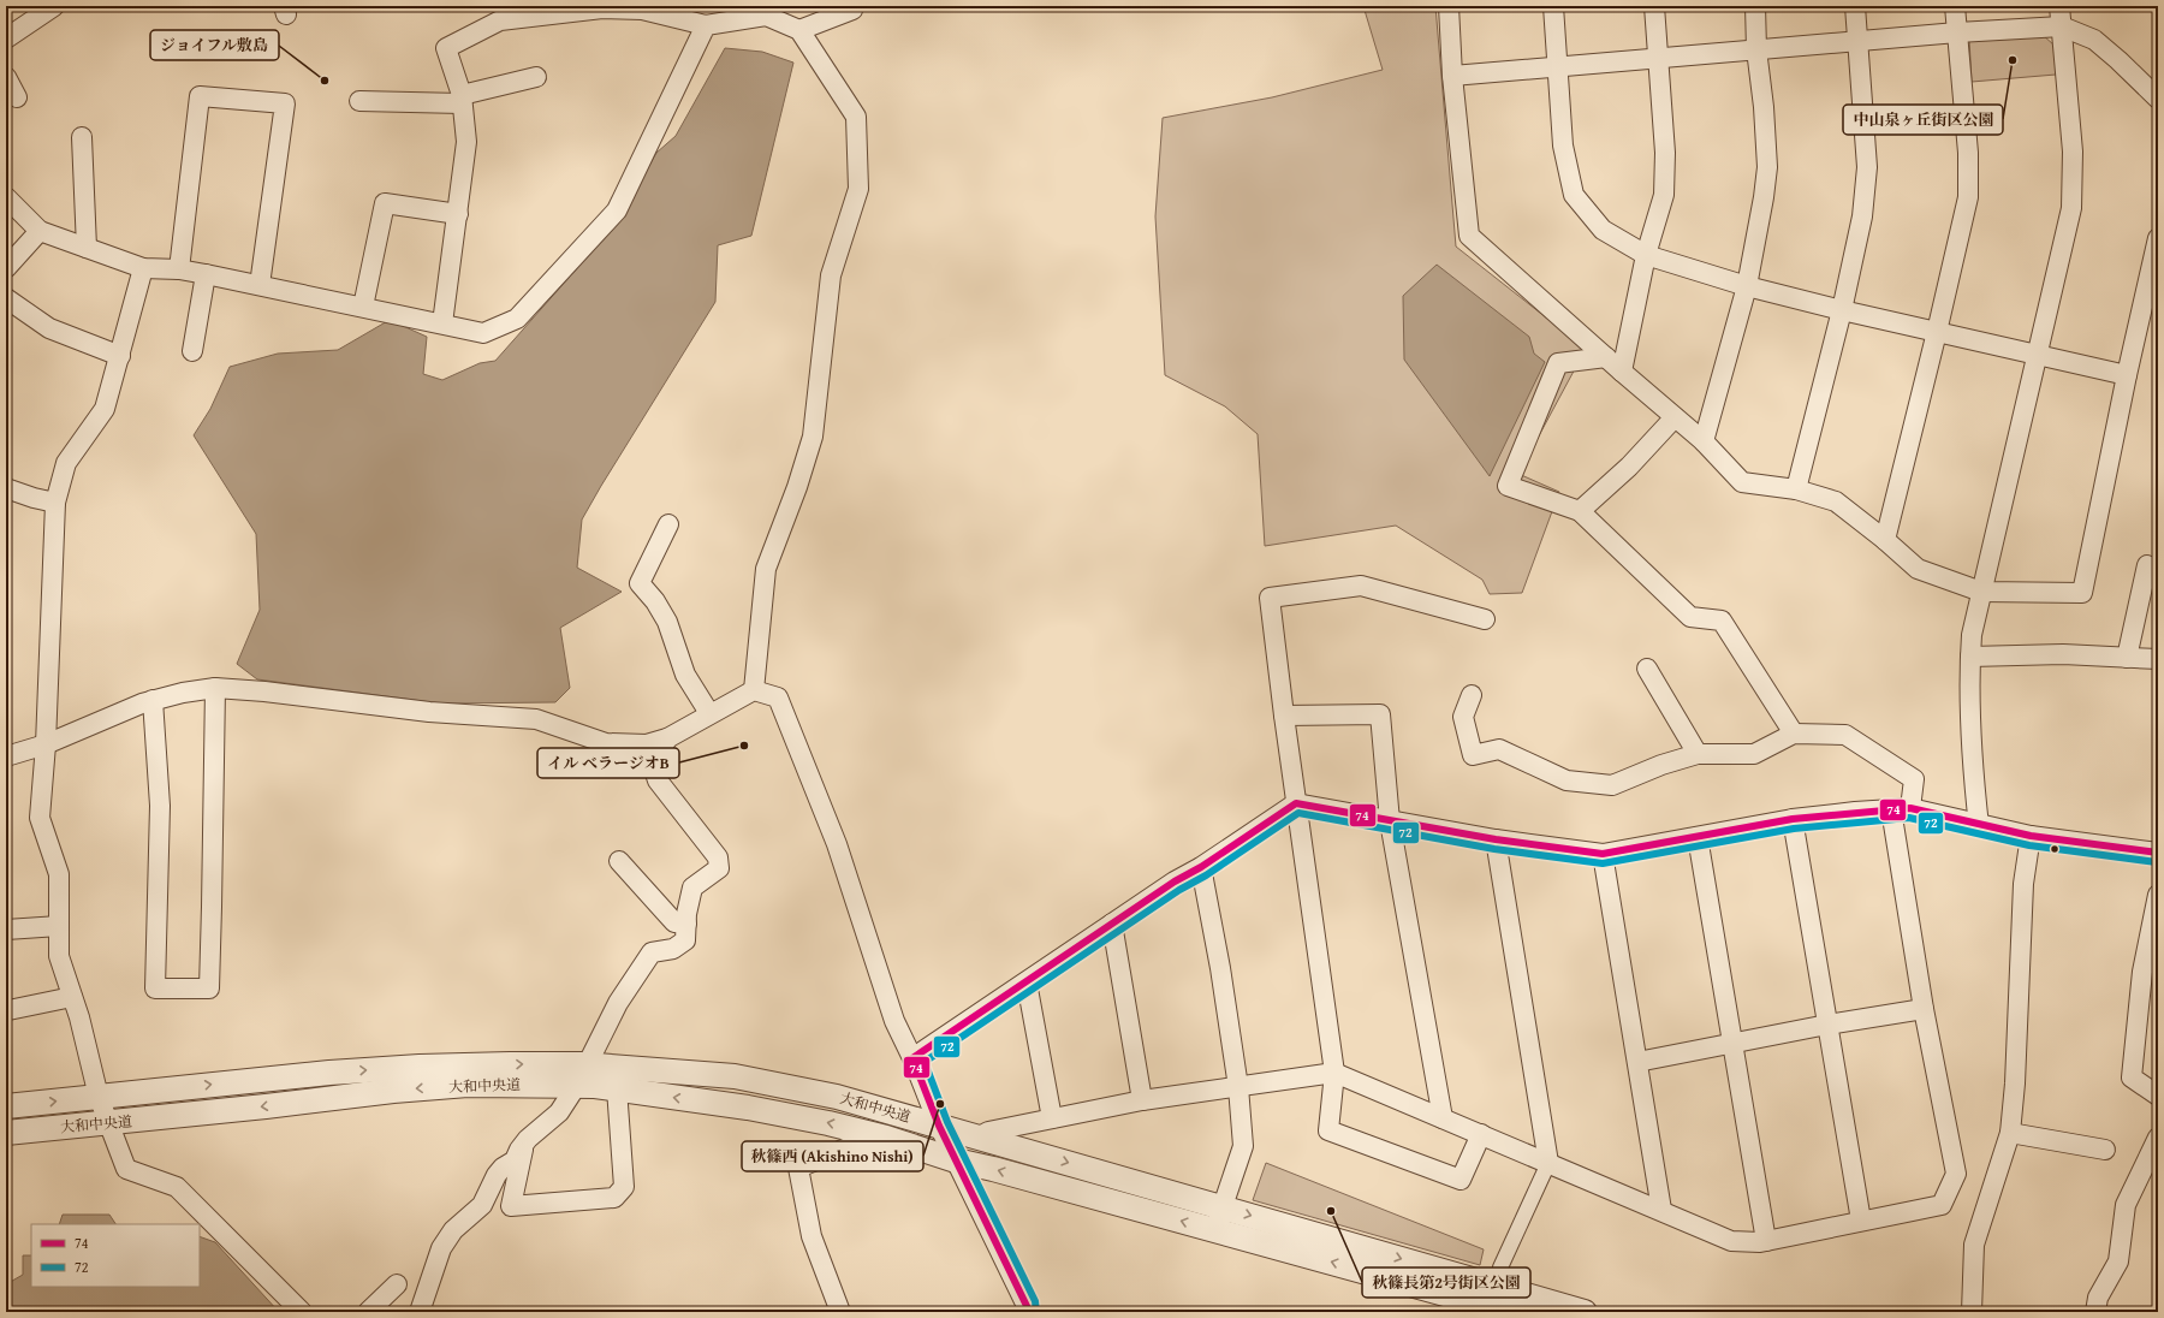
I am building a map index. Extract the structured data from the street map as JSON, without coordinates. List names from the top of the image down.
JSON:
{
  "streets": {
    "street": ["大和中央道"]
  },
  "places": [
    "中山泉ヶ丘街区公園",
    "ジョイフル敷島",
    "イル ベラージオB",
    "秋篠西 (Akishino Nishi)",
    "秋篠長第2号街区公園"
  ],
  "lines": ["transit line 74", "transit line 72"],
  "legend": ["74", "72"]
}
